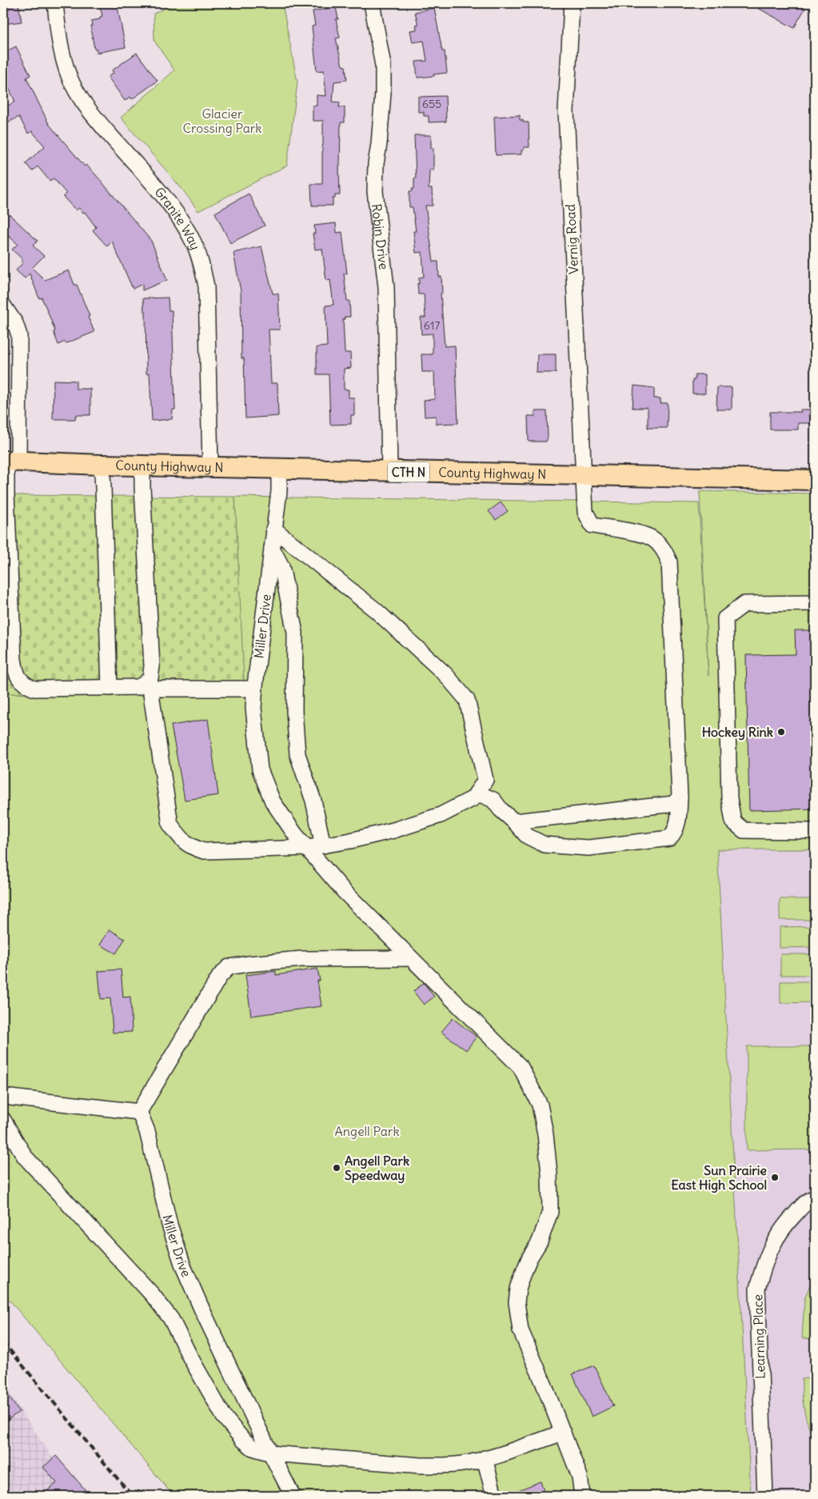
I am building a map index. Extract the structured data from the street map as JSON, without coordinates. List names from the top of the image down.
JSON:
{
  "streets": {
    "main road": ["County Highway N", "CTH N"],
    "street": [
      "Granite Way",
      "Robin Drive",
      "Vernig Road",
      "Miller Drive",
      "Learning Place"
    ]
  },
  "crossings": [
    ["Granite Way", "County Highway N"],
    ["Robin Drive", "County Highway N"],
    ["Vernig Road", "County Highway N"],
    ["County Highway N", "Miller Drive"]
  ],
  "parks": ["Glacier Crossing Park", "Angell Park"],
  "places": ["Hockey Rink", "Angell Park Speedway", "Sun Prairie East High School"],
  "house_numbers": ["655", "617"]
}
